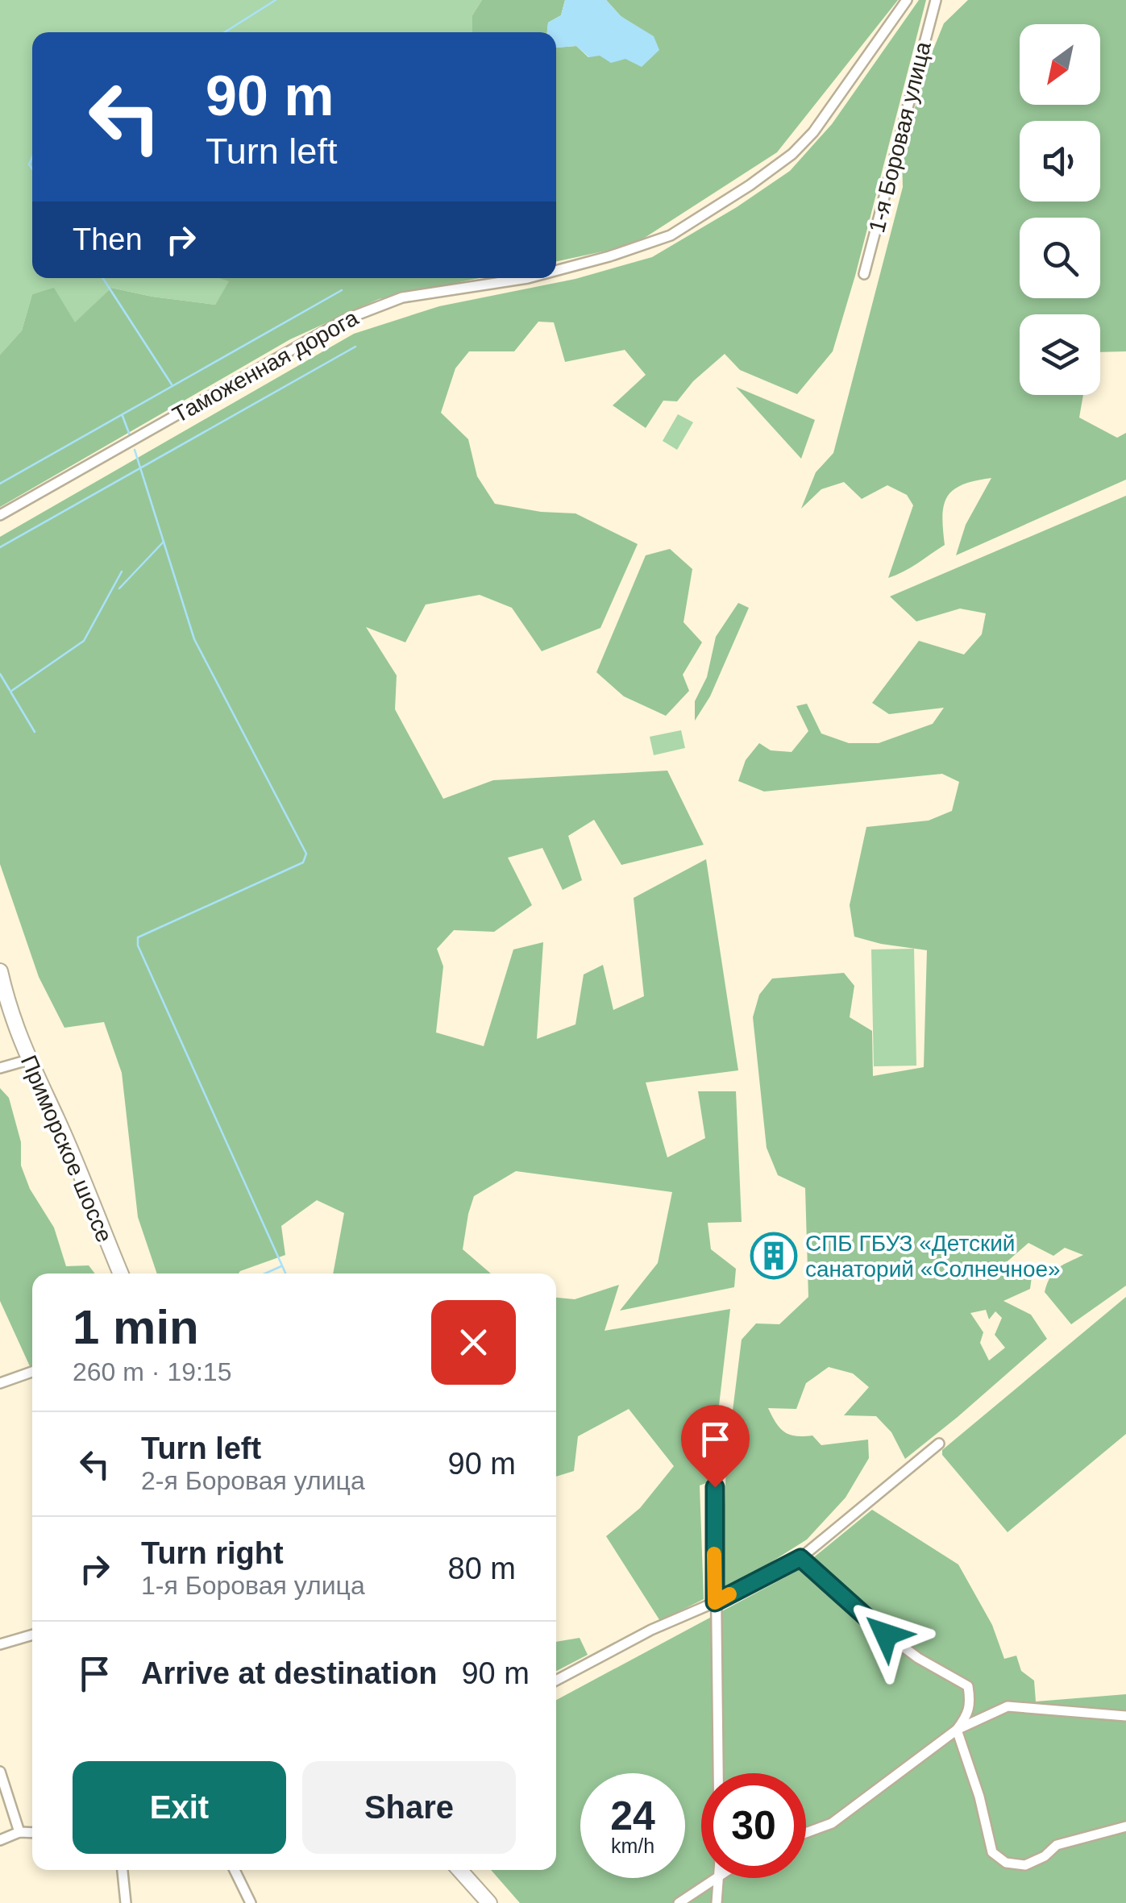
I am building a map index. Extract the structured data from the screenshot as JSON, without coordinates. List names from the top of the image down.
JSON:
{
  "streets": {
    "main road": ["Приморское шоссе"],
    "street": ["1-я Боровая улица", "Таможенная дорога"]
  },
  "places": {
    "building": ["СПБ ГБУЗ «Детский санаторий «Солнечное»"]
  },
  "north": "bottom left",
  "page": {
    "turn": ["90 m", "Turn left"],
    "then": "Then",
    "heading": ["1 min", "260 m · 19:15"],
    "list": [
      {
        "name": "Turn left",
        "note": "2-я Боровая улица",
        "value": "90 m"
      },
      {
        "name": "Turn right",
        "note": "1-я Боровая улица",
        "value": "80 m"
      },
      {
        "name": "Arrive at destination",
        "value": "90 m"
      }
    ],
    "buttons": ["Exit", "Share"],
    "speed": "24 km/h",
    "limit": "30"
  }
}
